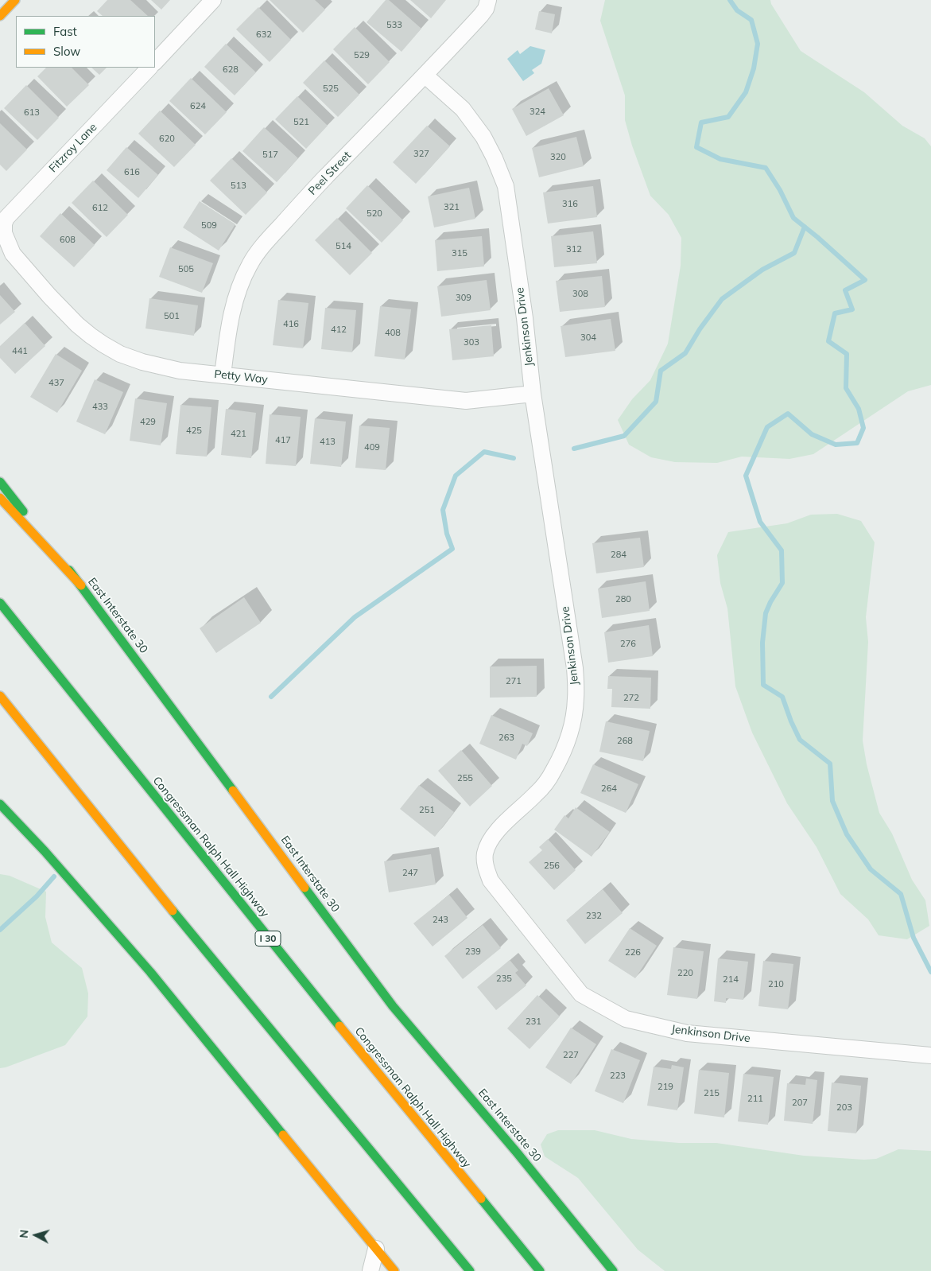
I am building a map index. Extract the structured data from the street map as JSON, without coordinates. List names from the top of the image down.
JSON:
{
  "streets": {
    "main road": ["East Interstate 30", "Congressman Ralph Hall Highway", "I 30"],
    "street": [
      "Fitzroy Lane",
      "Peel Street",
      "Jenkinson Drive",
      "Petty Way"
    ]
  },
  "crossings": [
    ["Fitzroy Lane", "Petty Way"],
    ["Peel Street", "Jenkinson Drive"],
    ["Peel Street", "Petty Way"],
    ["Jenkinson Drive", "Petty Way"]
  ],
  "house_numbers": [
    "533",
    "632",
    "529",
    "628",
    "525",
    "624",
    "324",
    "613",
    "521",
    "620",
    "327",
    "517",
    "320",
    "616",
    "513",
    "316",
    "321",
    "612",
    "520",
    "509",
    "608",
    "514",
    "312",
    "315",
    "505",
    "308",
    "309",
    "501",
    "416",
    "412",
    "408",
    "304",
    "303",
    "441",
    "437",
    "433",
    "429",
    "425",
    "421",
    "417",
    "413",
    "409",
    "284",
    "280",
    "276",
    "271",
    "272",
    "263",
    "268",
    "255",
    "264",
    "251",
    "256",
    "247",
    "232",
    "243",
    "239",
    "226",
    "220",
    "235",
    "214",
    "210",
    "231",
    "227",
    "223",
    "219",
    "215",
    "211",
    "207",
    "203"
  ],
  "legend": ["Fast", "Slow"],
  "north": "left"
}
